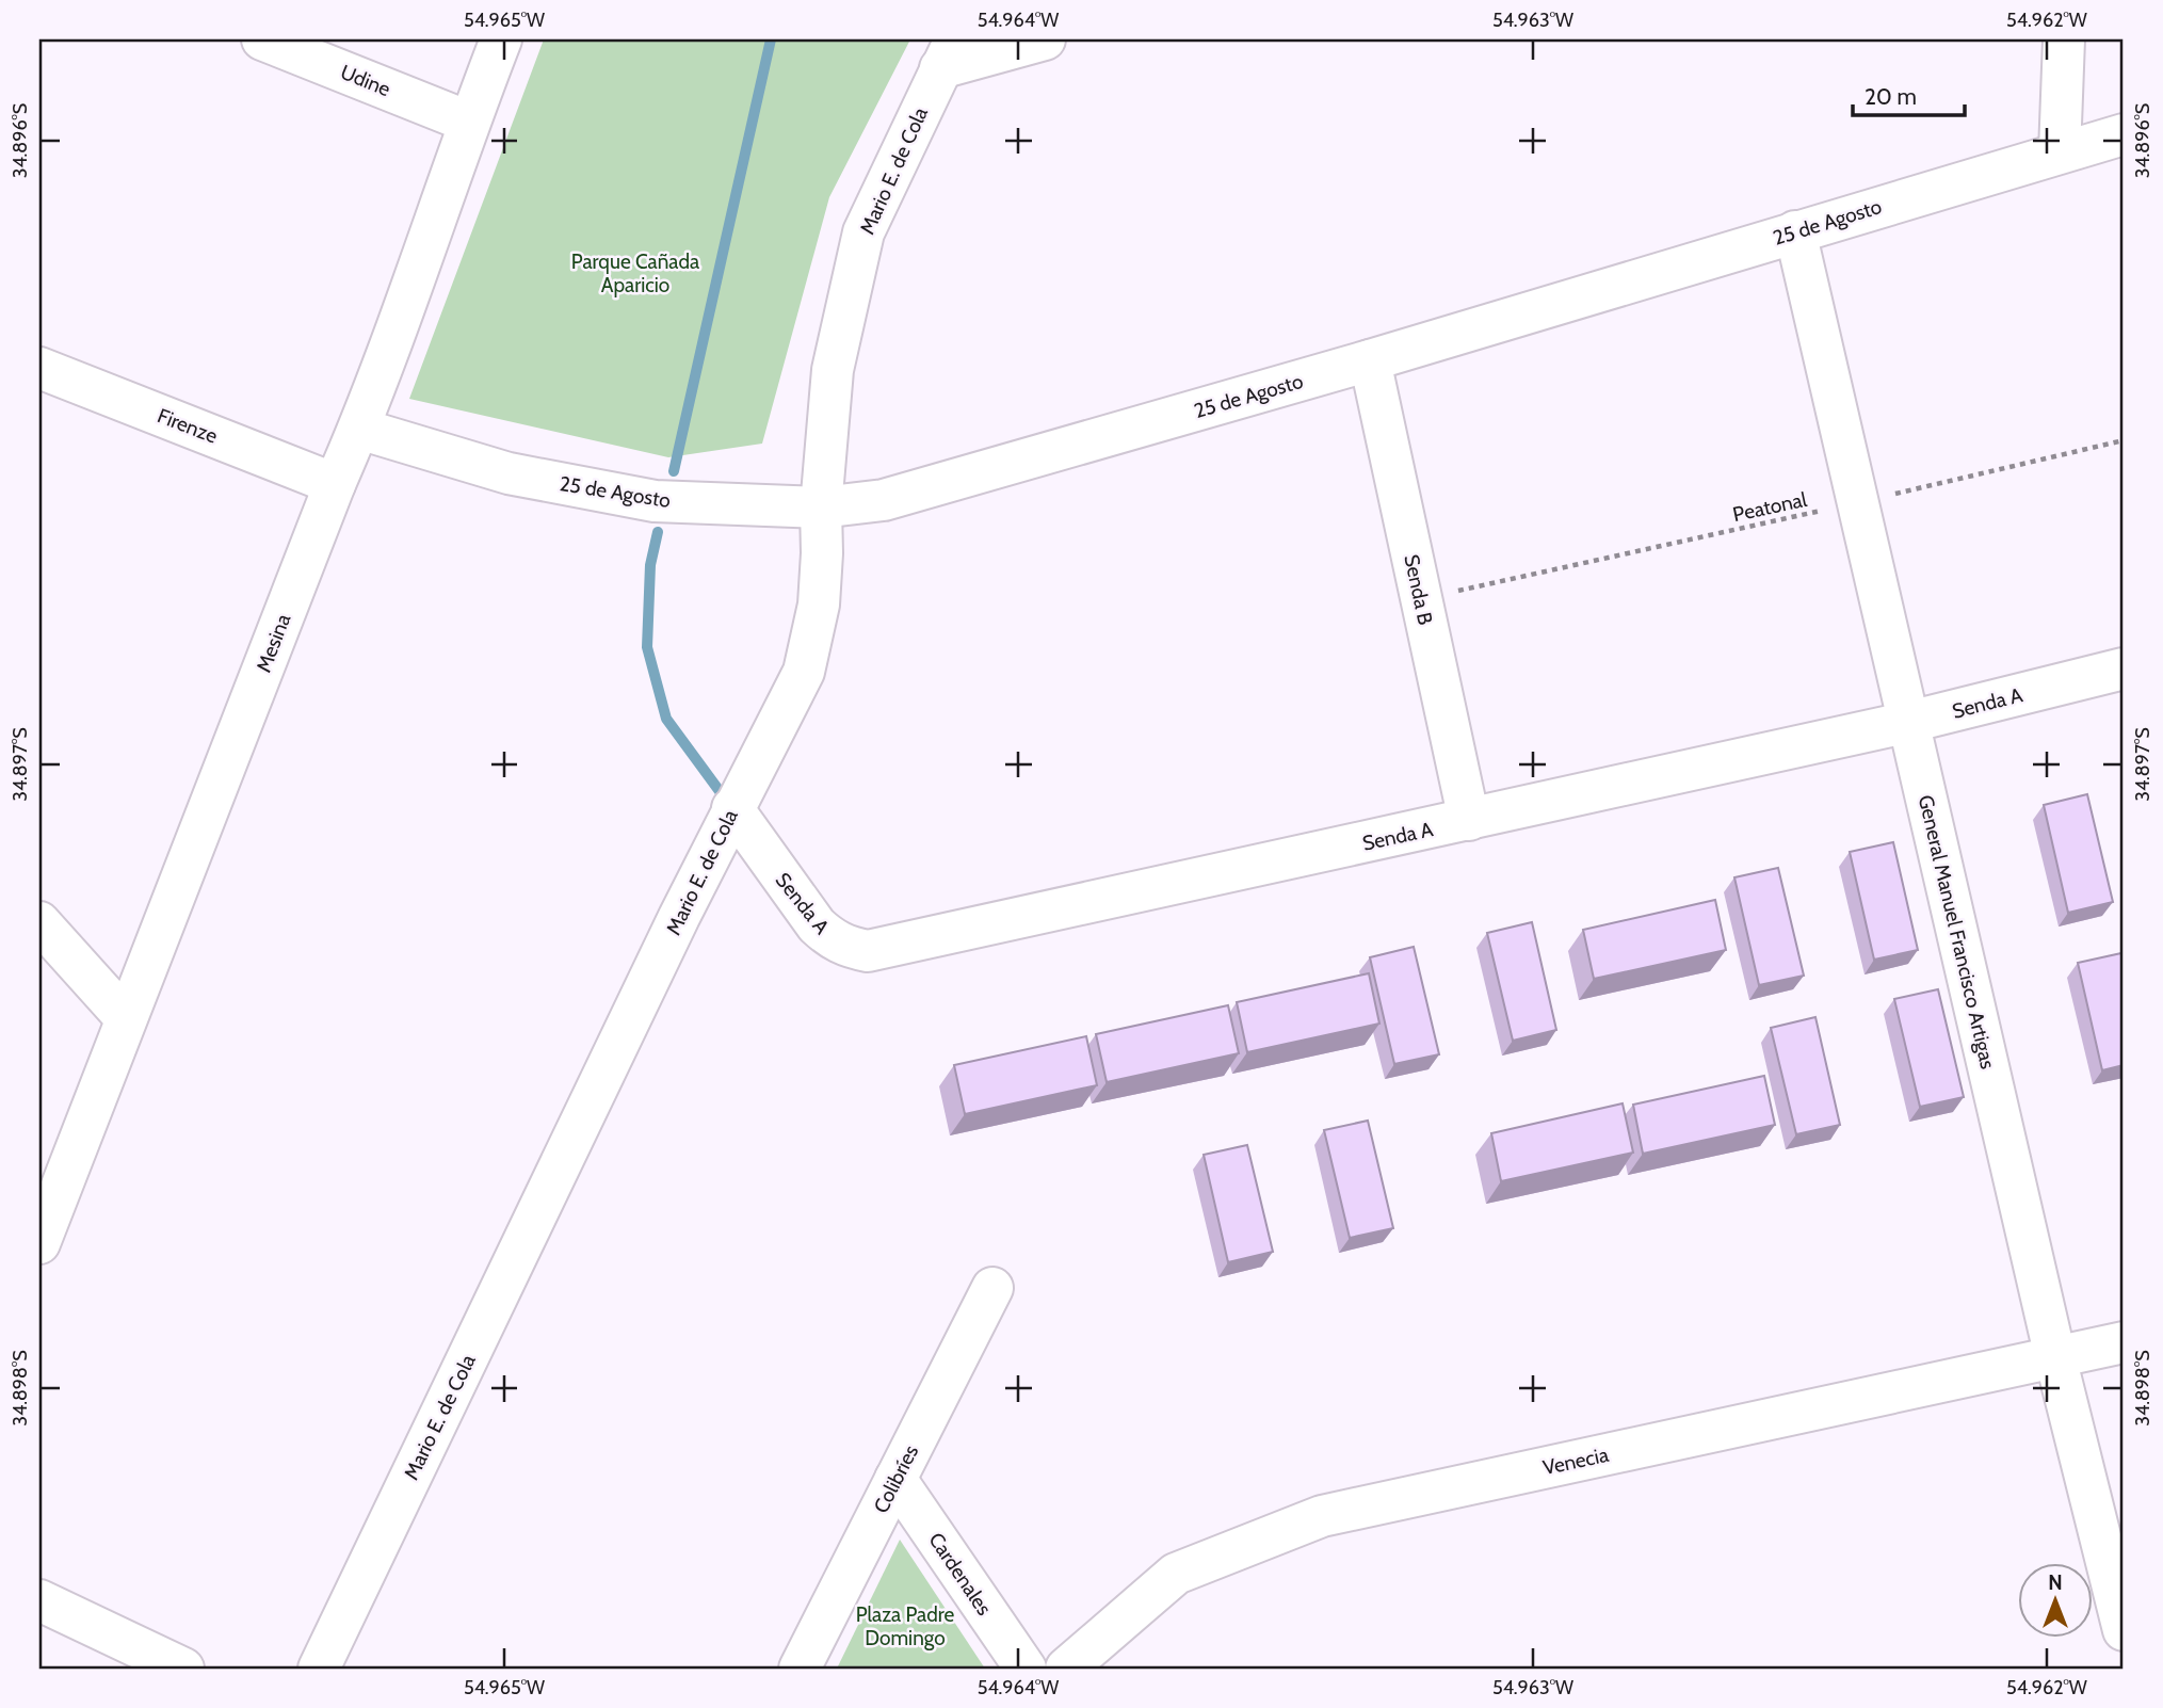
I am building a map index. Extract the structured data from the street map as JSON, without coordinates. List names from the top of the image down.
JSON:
{
  "streets": {
    "street": [
      "Udine",
      "Mario E. de Cola",
      "25 de Agosto",
      "Firenze",
      "Senda B",
      "Mesina",
      "Senda A",
      "General Manuel Francisco Artigas",
      "Venecia",
      "Colibríes",
      "Cardenales"
    ],
    "path": ["Peatonal"]
  },
  "crossings": [
    ["Udine", "Mesina"],
    ["Mario E. de Cola", "25 de Agosto"],
    ["Mario E. de Cola", "Senda A"],
    ["25 de Agosto", "Senda B"],
    ["25 de Agosto", "Mesina"],
    ["25 de Agosto", "General Manuel Francisco Artigas"],
    ["Firenze", "Mesina"],
    ["Peatonal", "Senda B"],
    ["Peatonal", "General Manuel Francisco Artigas"],
    ["Senda B", "Senda A"],
    ["Senda A", "General Manuel Francisco Artigas"],
    ["General Manuel Francisco Artigas", "Venecia"],
    ["Colibríes", "Cardenales"]
  ],
  "parks": ["Parque Cañada Aparicio", "Plaza Padre Domingo"],
  "scale_bar": "20 m",
  "north": "top",
  "coordinates": [
    "54.965°W",
    "54.964°W",
    "54.963°W",
    "54.962°W",
    "34.896°S",
    "34.897°S",
    "34.898°S"
  ]
}
